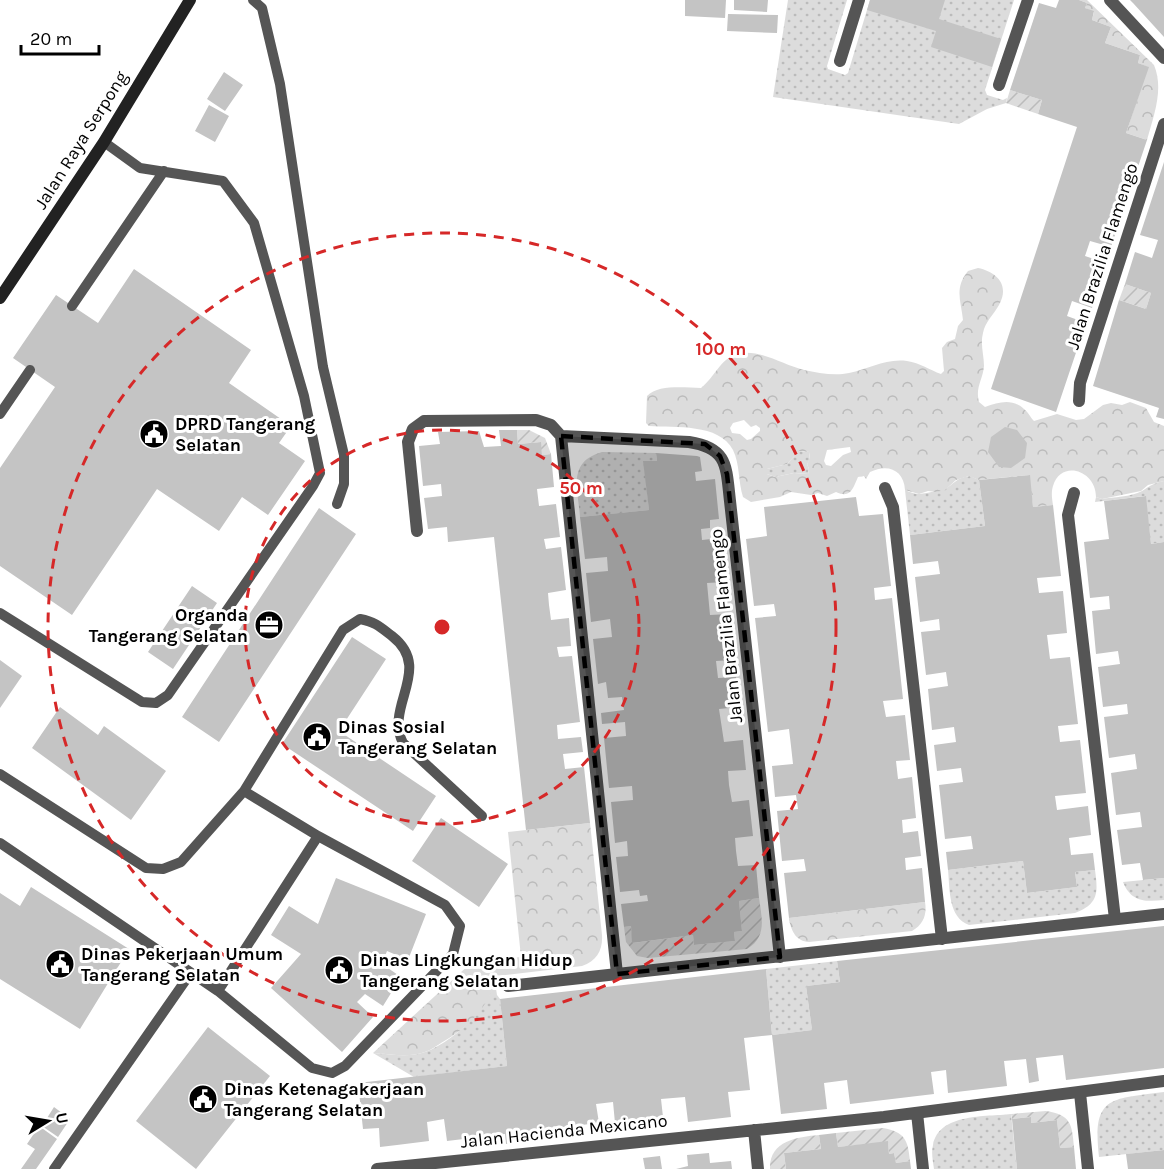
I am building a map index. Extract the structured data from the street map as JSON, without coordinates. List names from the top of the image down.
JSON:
{
  "streets": {
    "main road": ["Jalan Raya Serpong"],
    "street": ["Jalan Brazilia Flamengo", "Jalan Hacienda Mexicano"]
  },
  "places": {
    "public building": [
      "DPRD Tangerang Selatan",
      "Dinas Sosial Tangerang Selatan",
      "Dinas Pekerjaan Umum Tangerang Selatan",
      "Dinas Lingkungan Hidup Tangerang Selatan",
      "Dinas Ketenagakerjaan Tangerang Selatan"
    ],
    "office": ["Organda Tangerang Selatan"]
  },
  "scale_bar": "20 m",
  "north": "right",
  "rings": ["100 m", "50 m"]
}
